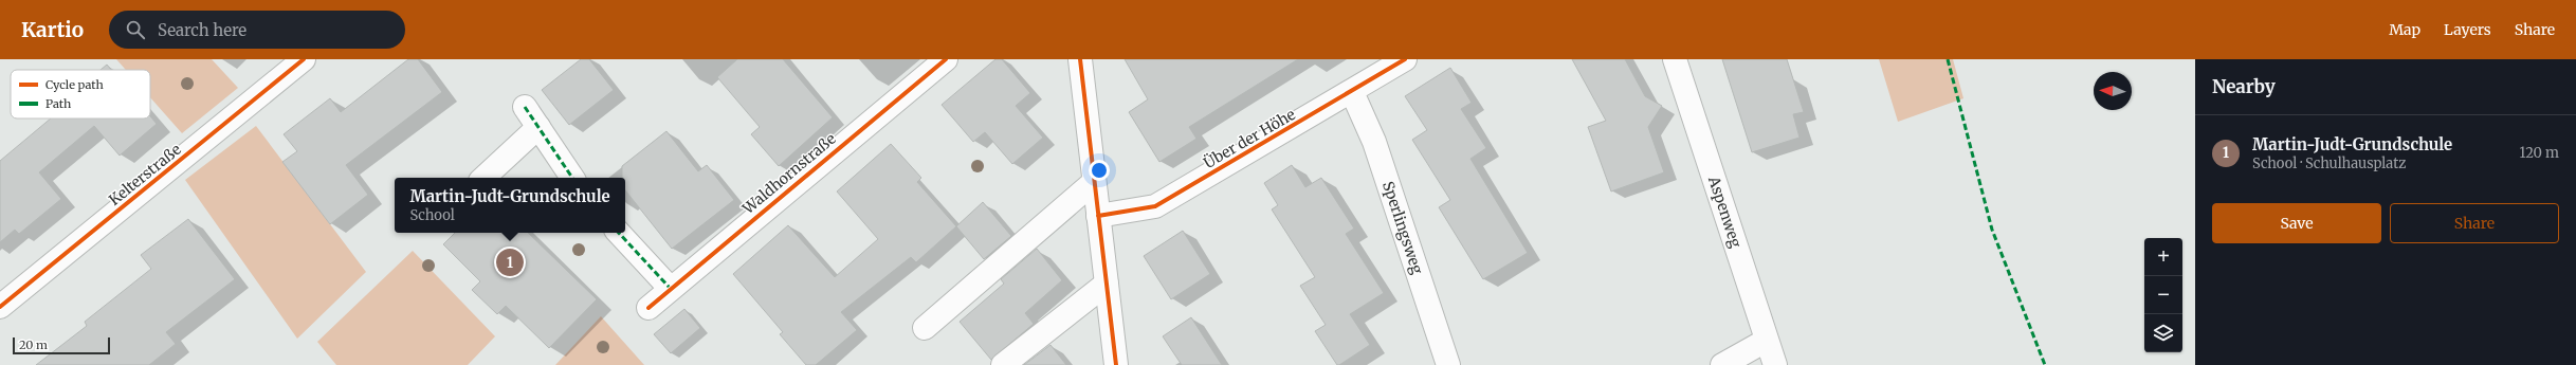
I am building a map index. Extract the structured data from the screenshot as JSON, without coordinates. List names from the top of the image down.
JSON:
{
  "streets": {
    "street": [
      "Über der Höhe",
      "Waldhornstraße",
      "Kelterstraße",
      "Aspenweg",
      "Sperlingsweg"
    ]
  },
  "crossings": [
    ["Über der Höhe", "Sperlingsweg"]
  ],
  "legend": ["Cycle path", "Path"],
  "scale_bar": "20 m",
  "north": "left",
  "page": {
    "header": "Kartio",
    "search": "Search here",
    "nav": ["Map", "Layers", "Share"],
    "heading": "Nearby",
    "list": [
      {
        "mark": "1",
        "name": "Martin-Judt-Grundschule",
        "note": "School · Schulhausplatz",
        "value": "120 m"
      }
    ],
    "popup": ["Martin-Judt-Grundschule", "School"],
    "buttons": ["Save", "Share"],
    "map_buttons": ["+", "−"],
    "pins": "1",
    "scale": "20 m"
  }
}
